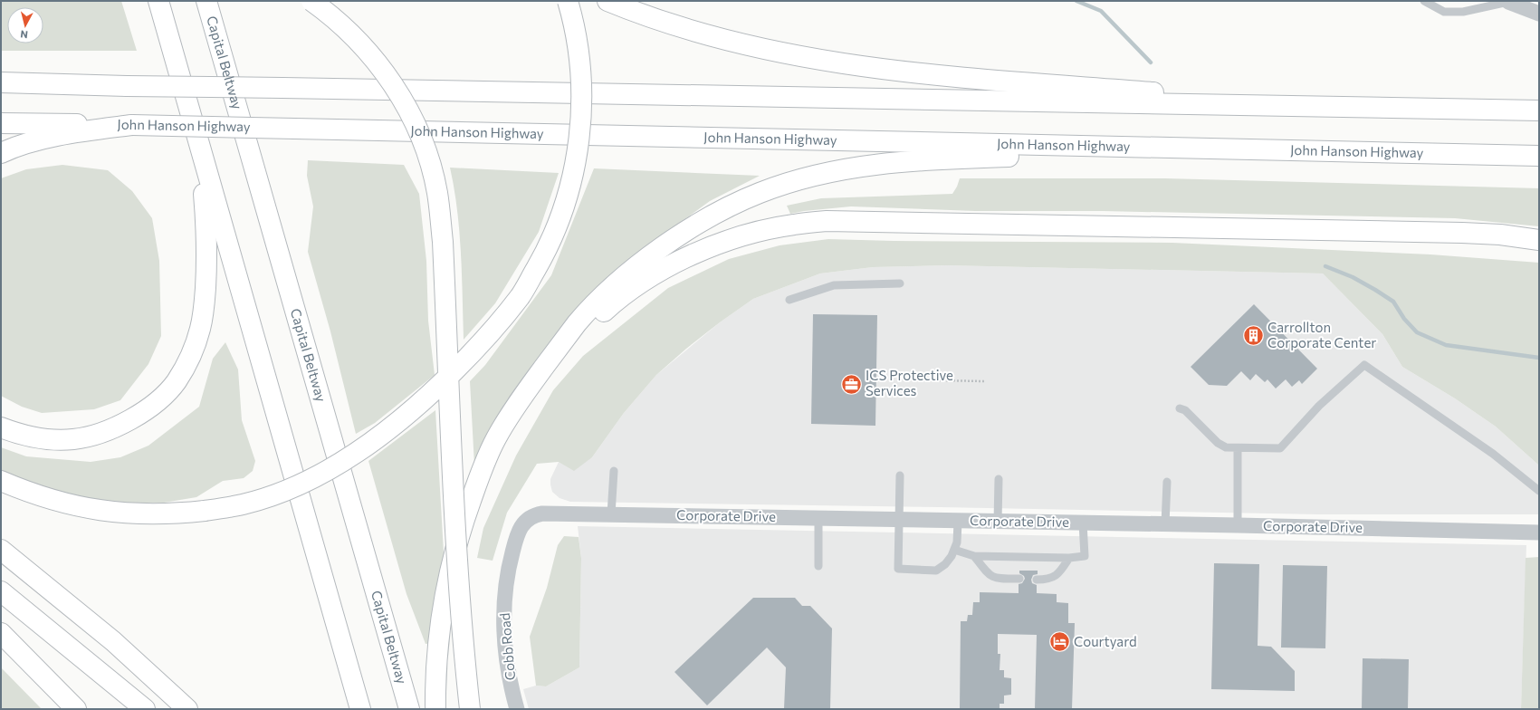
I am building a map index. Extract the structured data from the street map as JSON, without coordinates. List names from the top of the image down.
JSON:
{
  "streets": {
    "highway": ["Capital Beltway", "John Hanson Highway"],
    "street": ["Corporate Drive", "Cobb Road"]
  },
  "crossings": [
    ["Corporate Drive", "Cobb Road"]
  ],
  "places": {
    "building": ["Carrollton Corporate Center"],
    "office": ["ICS Protective Services"],
    "hotel": ["Courtyard"]
  },
  "north": "bottom"
}
